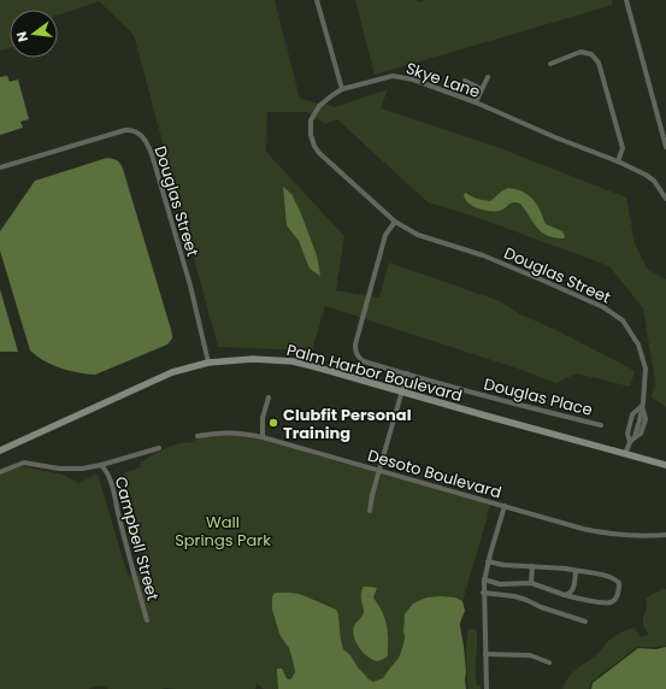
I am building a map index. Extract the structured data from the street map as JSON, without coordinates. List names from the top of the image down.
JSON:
{
  "streets": {
    "main road": ["Palm Harbor Boulevard"],
    "street": [
      "Skye Lane",
      "Douglas Street",
      "Douglas Place",
      "Desoto Boulevard",
      "Campbell Street"
    ]
  },
  "crossings": [
    ["Skye Lane", "Douglas Street"],
    ["Skye Lane", "Douglas Place"],
    ["Douglas Street", "Palm Harbor Boulevard"],
    ["Douglas Street", "Douglas Place"]
  ],
  "parks": ["Wall Springs Park"],
  "places": ["Clubfit Personal Training"],
  "north": "left"
}
